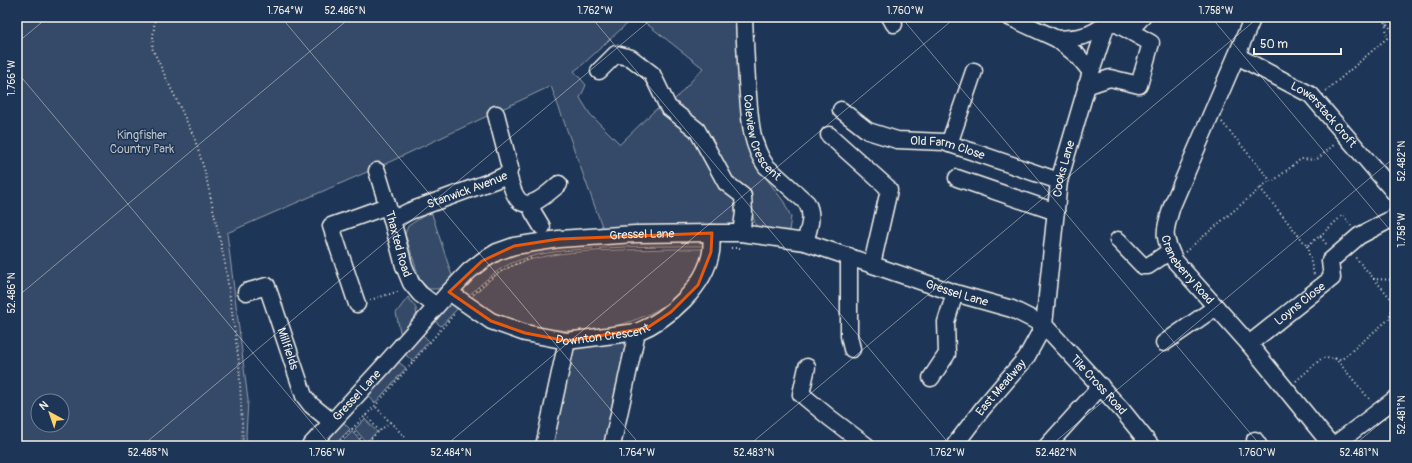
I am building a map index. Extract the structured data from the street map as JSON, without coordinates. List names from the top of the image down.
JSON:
{
  "streets": {
    "street": [
      "Lowerstack Croft",
      "Coleview Crescent",
      "Old Farm Close",
      "Cooks Lane",
      "Stanwick Avenue",
      "Gressel Lane",
      "Thaxted Road",
      "Craneberry Road",
      "Loyns Close",
      "Downton Crescent",
      "Millfields",
      "Tile Cross Road",
      "East Meadway"
    ]
  },
  "crossings": [
    ["Lowerstack Croft", "Craneberry Road"],
    ["Coleview Crescent", "Gressel Lane"],
    ["Old Farm Close", "Cooks Lane"],
    ["Cooks Lane", "Gressel Lane"],
    ["Cooks Lane", "Tile Cross Road"],
    ["Cooks Lane", "East Meadway"],
    ["Stanwick Avenue", "Thaxted Road"],
    ["Gressel Lane", "Thaxted Road"],
    ["Gressel Lane", "Downton Crescent"],
    ["Gressel Lane", "Millfields"],
    ["Gressel Lane", "Tile Cross Road"],
    ["Gressel Lane", "East Meadway"],
    ["Craneberry Road", "Loyns Close"],
    ["Tile Cross Road", "East Meadway"]
  ],
  "parks": ["Kingfisher Country Park"],
  "scale_bar": "50 m",
  "north": "top left",
  "coordinates": [
    "1.764°W",
    "52.486°N",
    "1.762°W",
    "1.760°W",
    "1.758°W",
    "1.766°W",
    "52.482°N",
    "52.481°N",
    "52.485°N",
    "52.484°N",
    "52.483°N"
  ]
}
